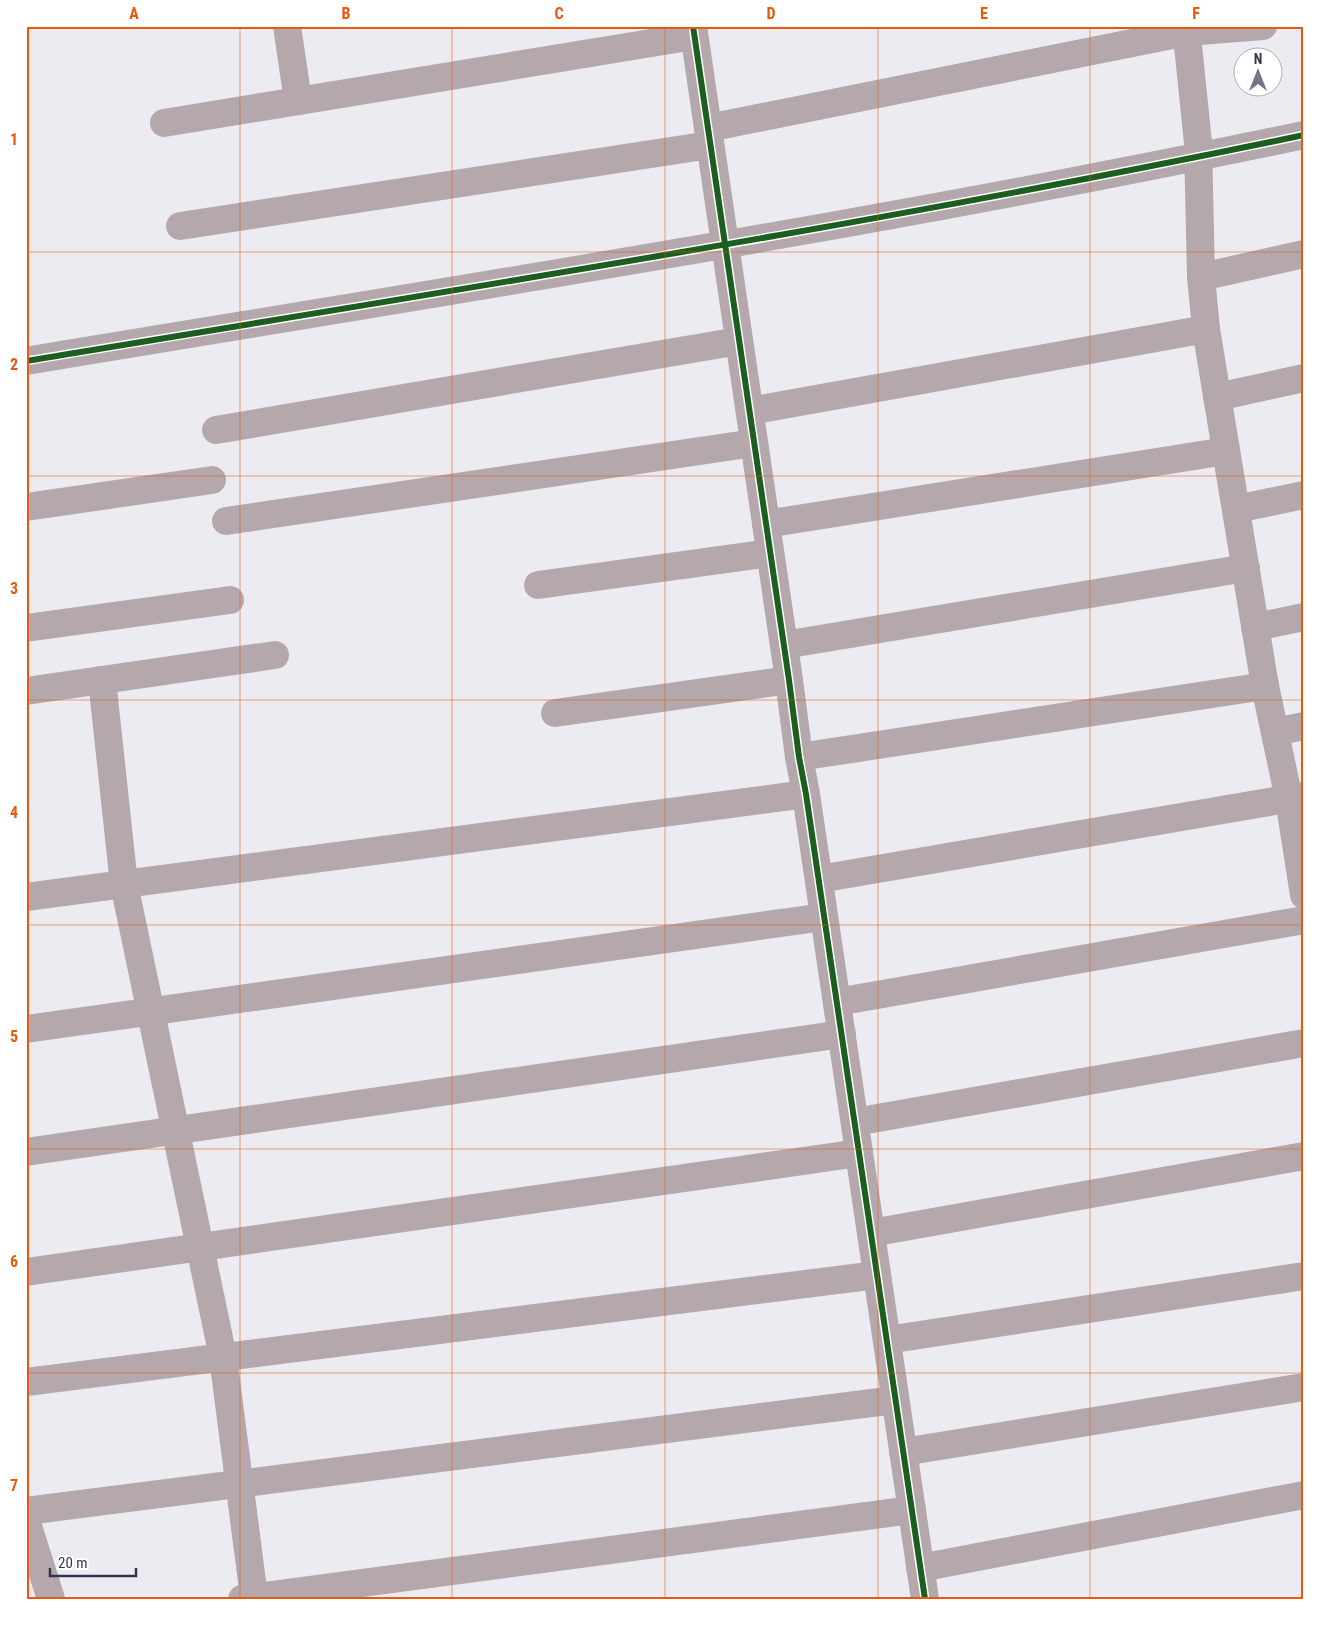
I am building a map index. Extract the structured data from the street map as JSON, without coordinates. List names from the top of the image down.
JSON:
{
  "scale_bar": "20 m",
  "north": "top",
  "grid": {
    "columns": [
      "A",
      "B",
      "C",
      "D",
      "E",
      "F"
    ],
    "rows": [
      "1",
      "2",
      "3",
      "4",
      "5",
      "6",
      "7"
    ]
  }
}
